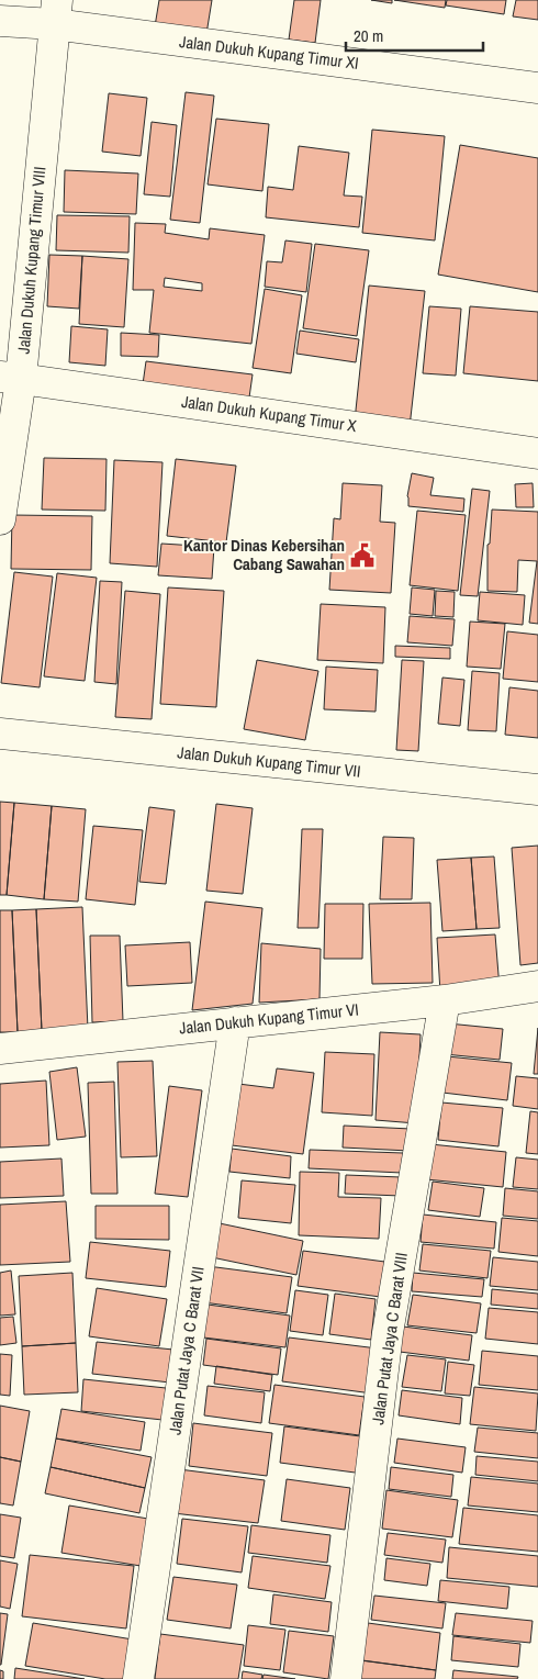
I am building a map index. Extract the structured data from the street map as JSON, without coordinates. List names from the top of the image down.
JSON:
{
  "streets": {
    "street": [
      "Jalan Dukuh Kupang Timur XI",
      "Jalan Dukuh Kupang Timur VIII",
      "Jalan Dukuh Kupang Timur X",
      "Jalan Dukuh Kupang Timur VII",
      "Jalan Dukuh Kupang Timur VI",
      "Jalan Putat Jaya C Barat VIII",
      "Jalan Putat Jaya C Barat VII"
    ]
  },
  "crossings": [
    ["Jalan Dukuh Kupang Timur XI", "Jalan Dukuh Kupang Timur VIII"],
    ["Jalan Dukuh Kupang Timur VIII", "Jalan Dukuh Kupang Timur X"],
    ["Jalan Dukuh Kupang Timur VI", "Jalan Putat Jaya C Barat VIII"],
    ["Jalan Dukuh Kupang Timur VI", "Jalan Putat Jaya C Barat VII"]
  ],
  "places": {
    "public building": ["Kantor Dinas Kebersihan Cabang Sawahan"]
  },
  "scale_bar": "20 m"
}
